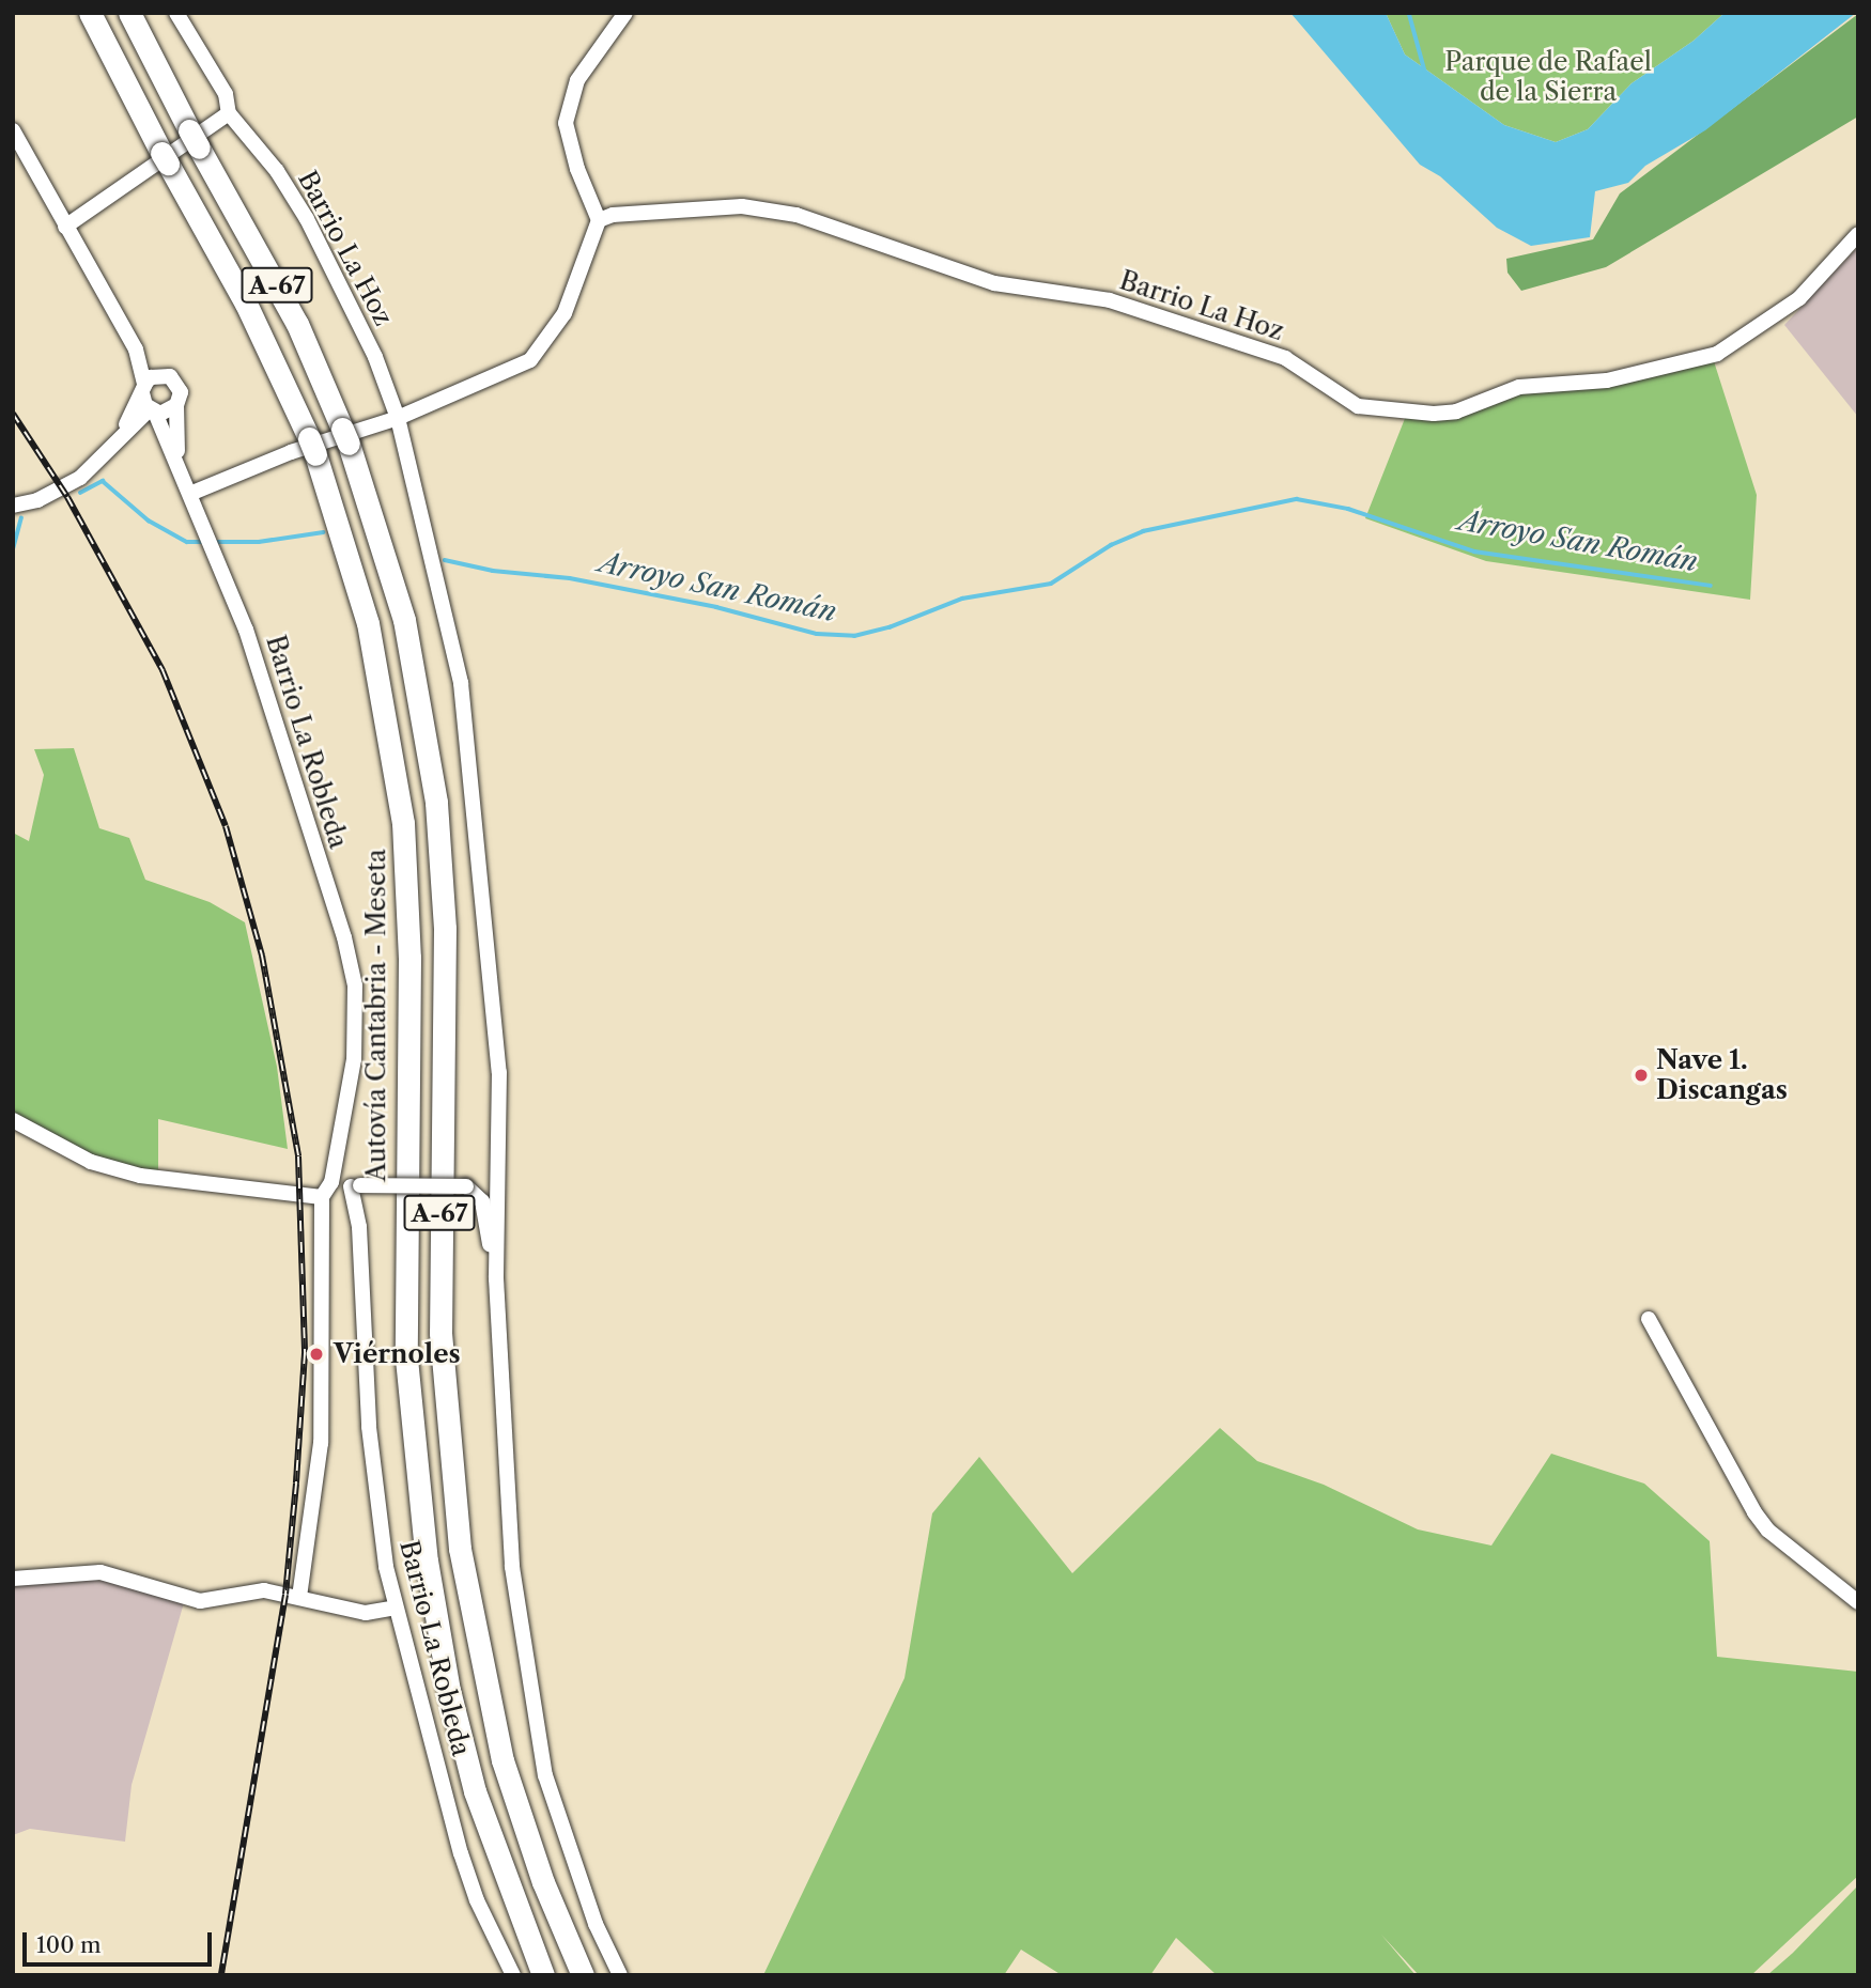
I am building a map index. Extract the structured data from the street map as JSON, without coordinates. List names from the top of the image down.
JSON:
{
  "streets": {
    "highway": ["A-67", "Autovía Cantabria - Meseta"],
    "street": ["Barrio La Hoz", "Barrio La Robleda"]
  },
  "water": ["Arroyo San Román"],
  "parks": ["Parque de Rafael de la Sierra"],
  "places": ["Nave 1. Discangas", "Viérnoles"],
  "scale_bar": "100 m"
}
